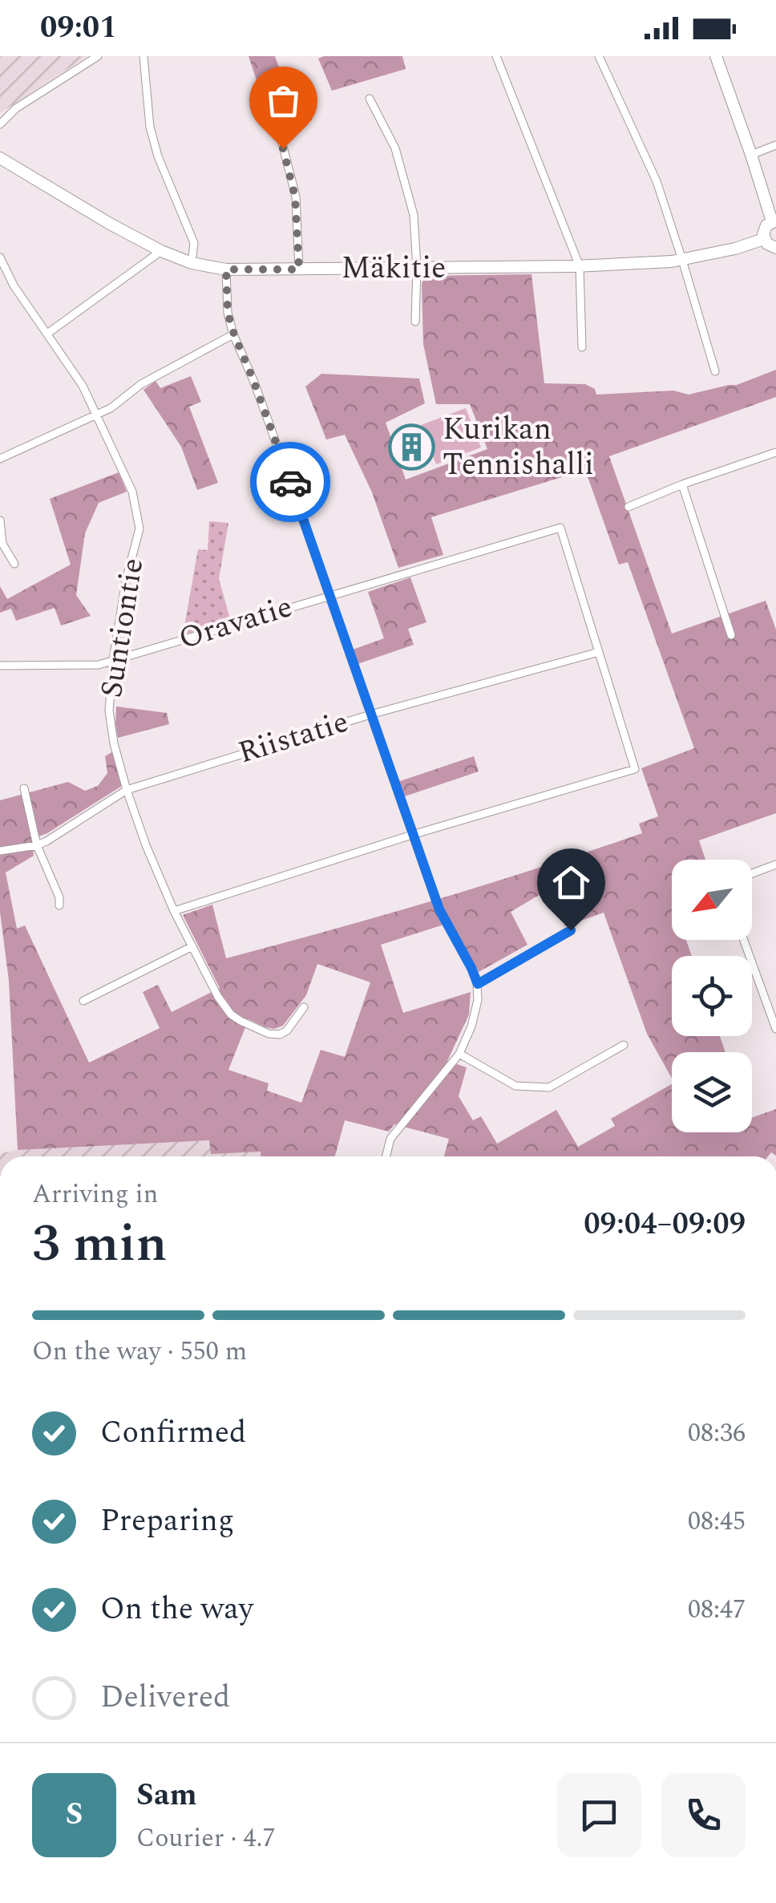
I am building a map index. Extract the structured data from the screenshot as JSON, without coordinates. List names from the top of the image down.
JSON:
{
  "streets": {
    "street": [
      "Mäkitie",
      "Oravatie",
      "Suntiontie",
      "Riistatie"
    ]
  },
  "crossings": [
    ["Oravatie", "Suntiontie"],
    ["Oravatie", "Riistatie"],
    ["Suntiontie", "Riistatie"]
  ],
  "places": {
    "building": ["Kurikan Tennishalli"]
  },
  "north": "bottom left",
  "page": {
    "status": "09:01",
    "heading": ["3 min", "Arriving in", "09:04–09:09"],
    "panel": ["Sam", "Courier · 4.7"],
    "bar": "On the way · 550 m",
    "list": [
      ["Confirmed", "08:36"],
      ["Preparing", "08:45"],
      ["On the way", "08:47"],
      "Delivered"
    ],
    "round": "S"
  }
}
